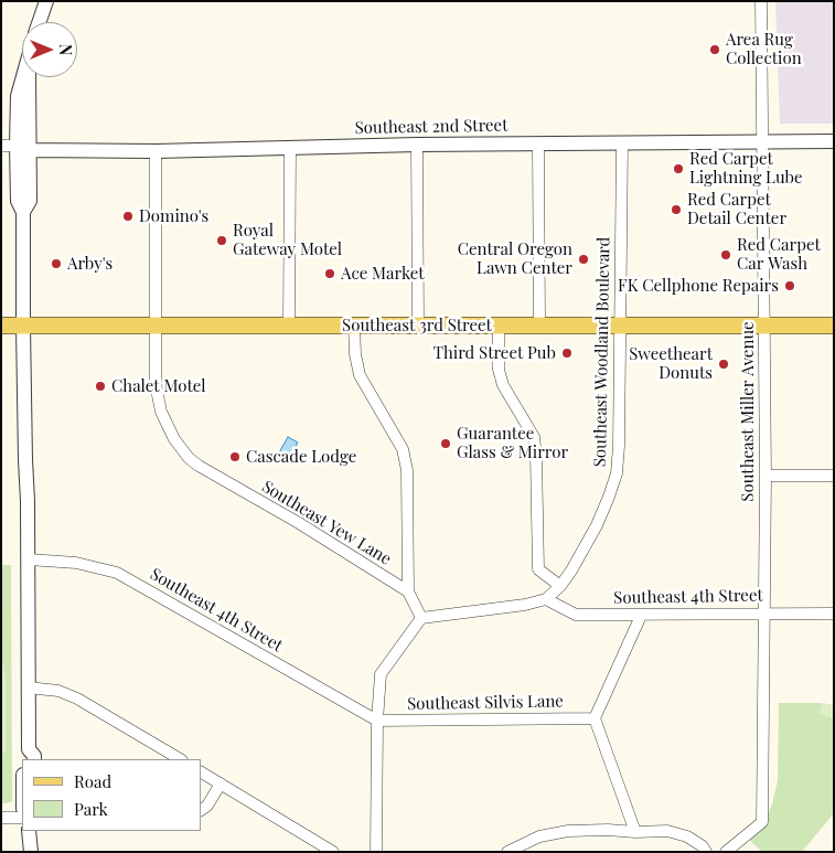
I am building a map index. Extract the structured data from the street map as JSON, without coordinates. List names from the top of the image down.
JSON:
{
  "streets": {
    "main road": ["Southeast 3rd Street"],
    "street": [
      "Southeast 2nd Street",
      "Southeast Woodland Boulevard",
      "Southeast Miller Avenue",
      "Southeast Yew Lane",
      "Southeast 4th Street",
      "Southeast Silvis Lane"
    ]
  },
  "crossings": [
    ["Southeast 2nd Street", "Southeast Woodland Boulevard"],
    ["Southeast 2nd Street", "Southeast Miller Avenue"],
    ["Southeast 2nd Street", "Southeast Yew Lane"],
    ["Southeast 3rd Street", "Southeast Woodland Boulevard"],
    ["Southeast 3rd Street", "Southeast Miller Avenue"],
    ["Southeast 3rd Street", "Southeast Yew Lane"],
    ["Southeast Woodland Boulevard", "Southeast 4th Street"],
    ["Southeast Miller Avenue", "Southeast 4th Street"],
    ["Southeast 4th Street", "Southeast Silvis Lane"]
  ],
  "places": [
    "Area Rug Collection",
    "Red Carpet Lightning Lube",
    "Red Carpet Detail Center",
    "Domino's",
    "Royal Gateway Motel",
    "Red Carpet Car Wash",
    "Central Oregon Lawn Center",
    "Arby's",
    "Ace Market",
    "FK Cellphone Repairs",
    "Third Street Pub",
    "Sweetheart Donuts",
    "Chalet Motel",
    "Guarantee Glass & Mirror",
    "Cascade Lodge"
  ],
  "legend": ["Road", "Park"],
  "north": "right"
}
